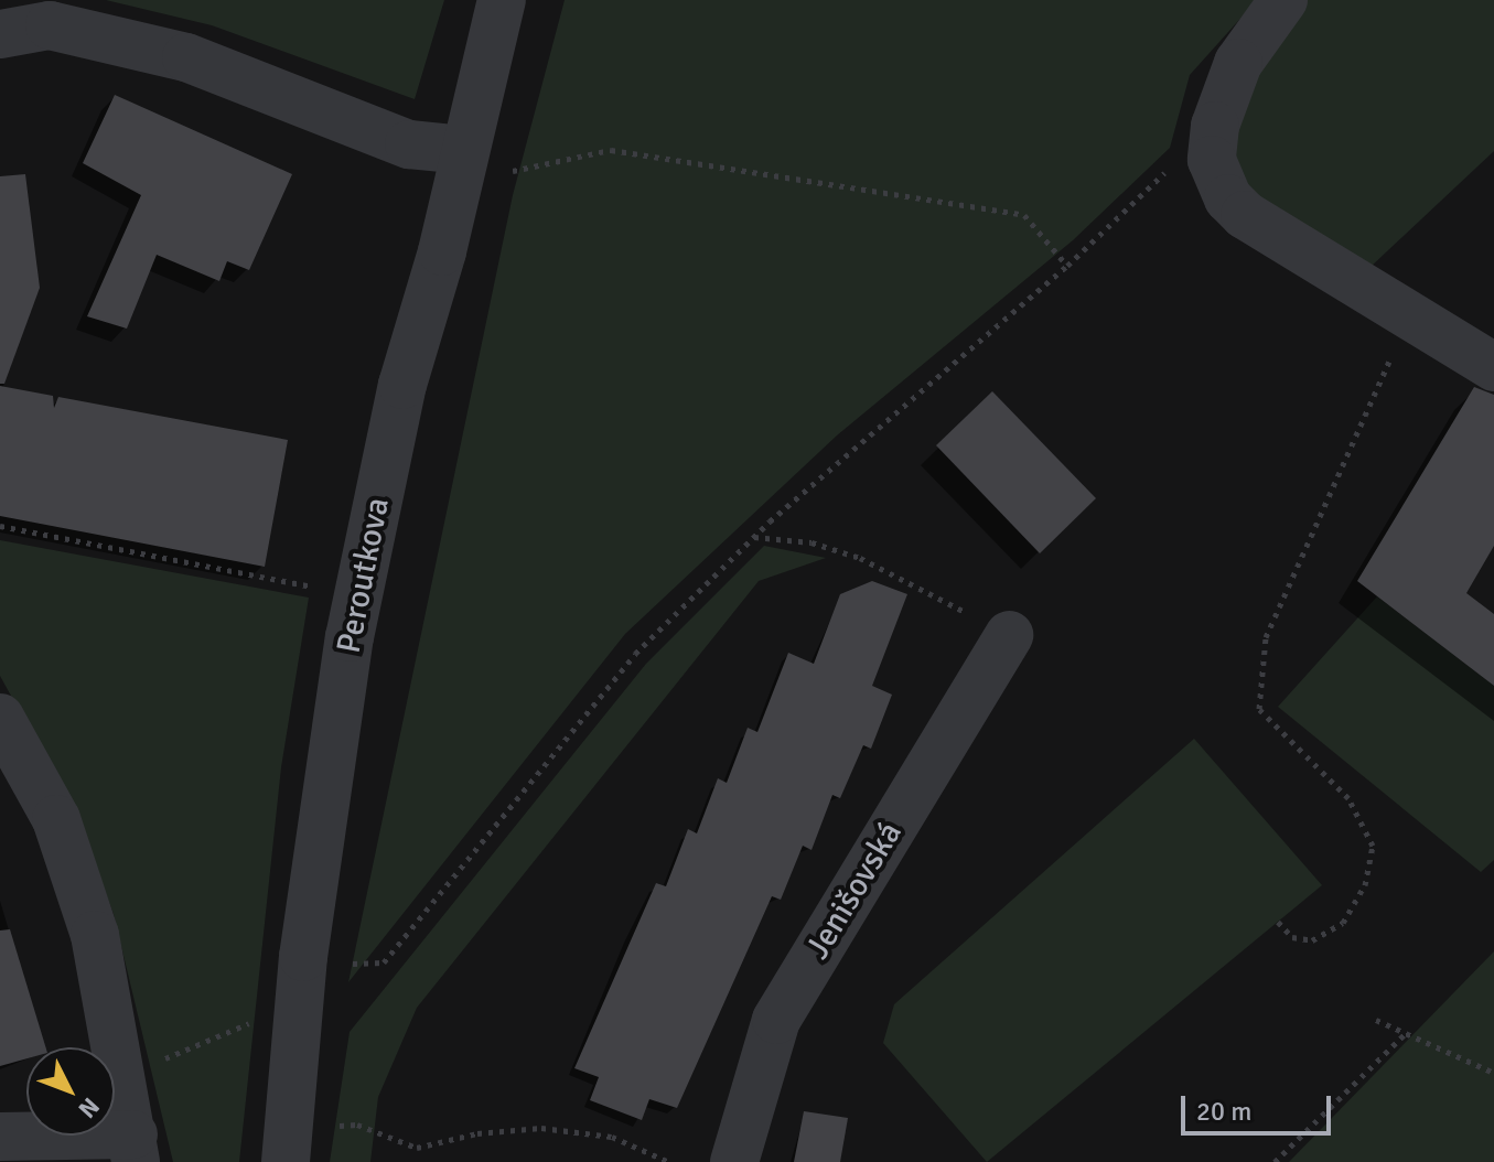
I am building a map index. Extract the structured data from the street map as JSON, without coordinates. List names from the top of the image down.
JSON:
{
  "streets": {
    "street": ["Peroutkova", "Jenišovská"]
  },
  "scale_bar": "20 m",
  "north": "bottom right"
}
